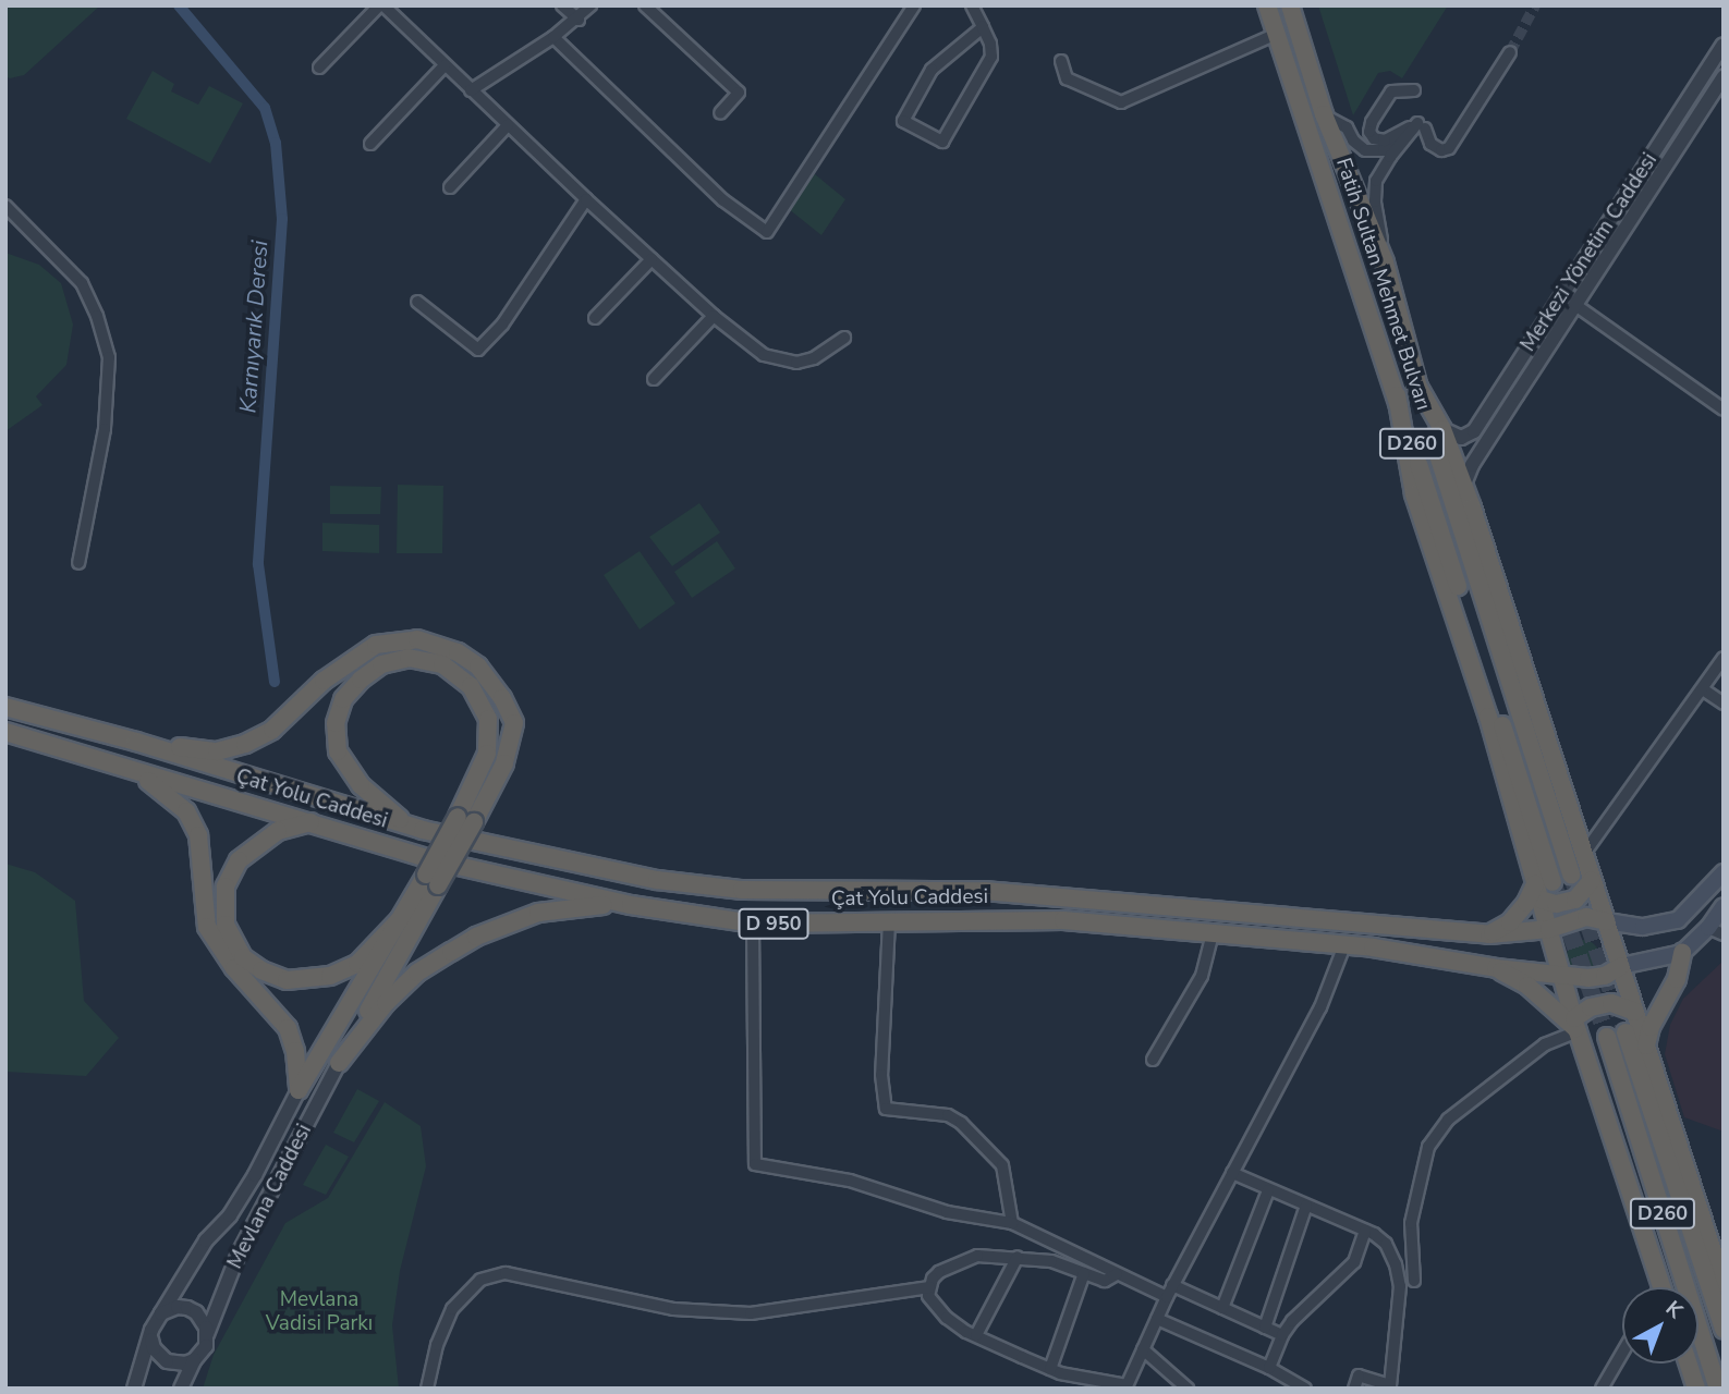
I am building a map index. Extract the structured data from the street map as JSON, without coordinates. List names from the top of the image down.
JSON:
{
  "streets": {
    "highway": [
      "Fatih Sultan Mehmet Bulvarı",
      "D260",
      "Çat Yolu Caddesi",
      "D 950"
    ],
    "street": ["Merkezi Yönetim Caddesi", "Mevlana Caddesi"]
  },
  "crossings": [
    ["Fatih Sultan Mehmet Bulvarı", "Çat Yolu Caddesi"]
  ],
  "water": ["Karnıyarık Deresi"],
  "parks": ["Mevlana Vadisi Parkı"],
  "north": "top right"
}
